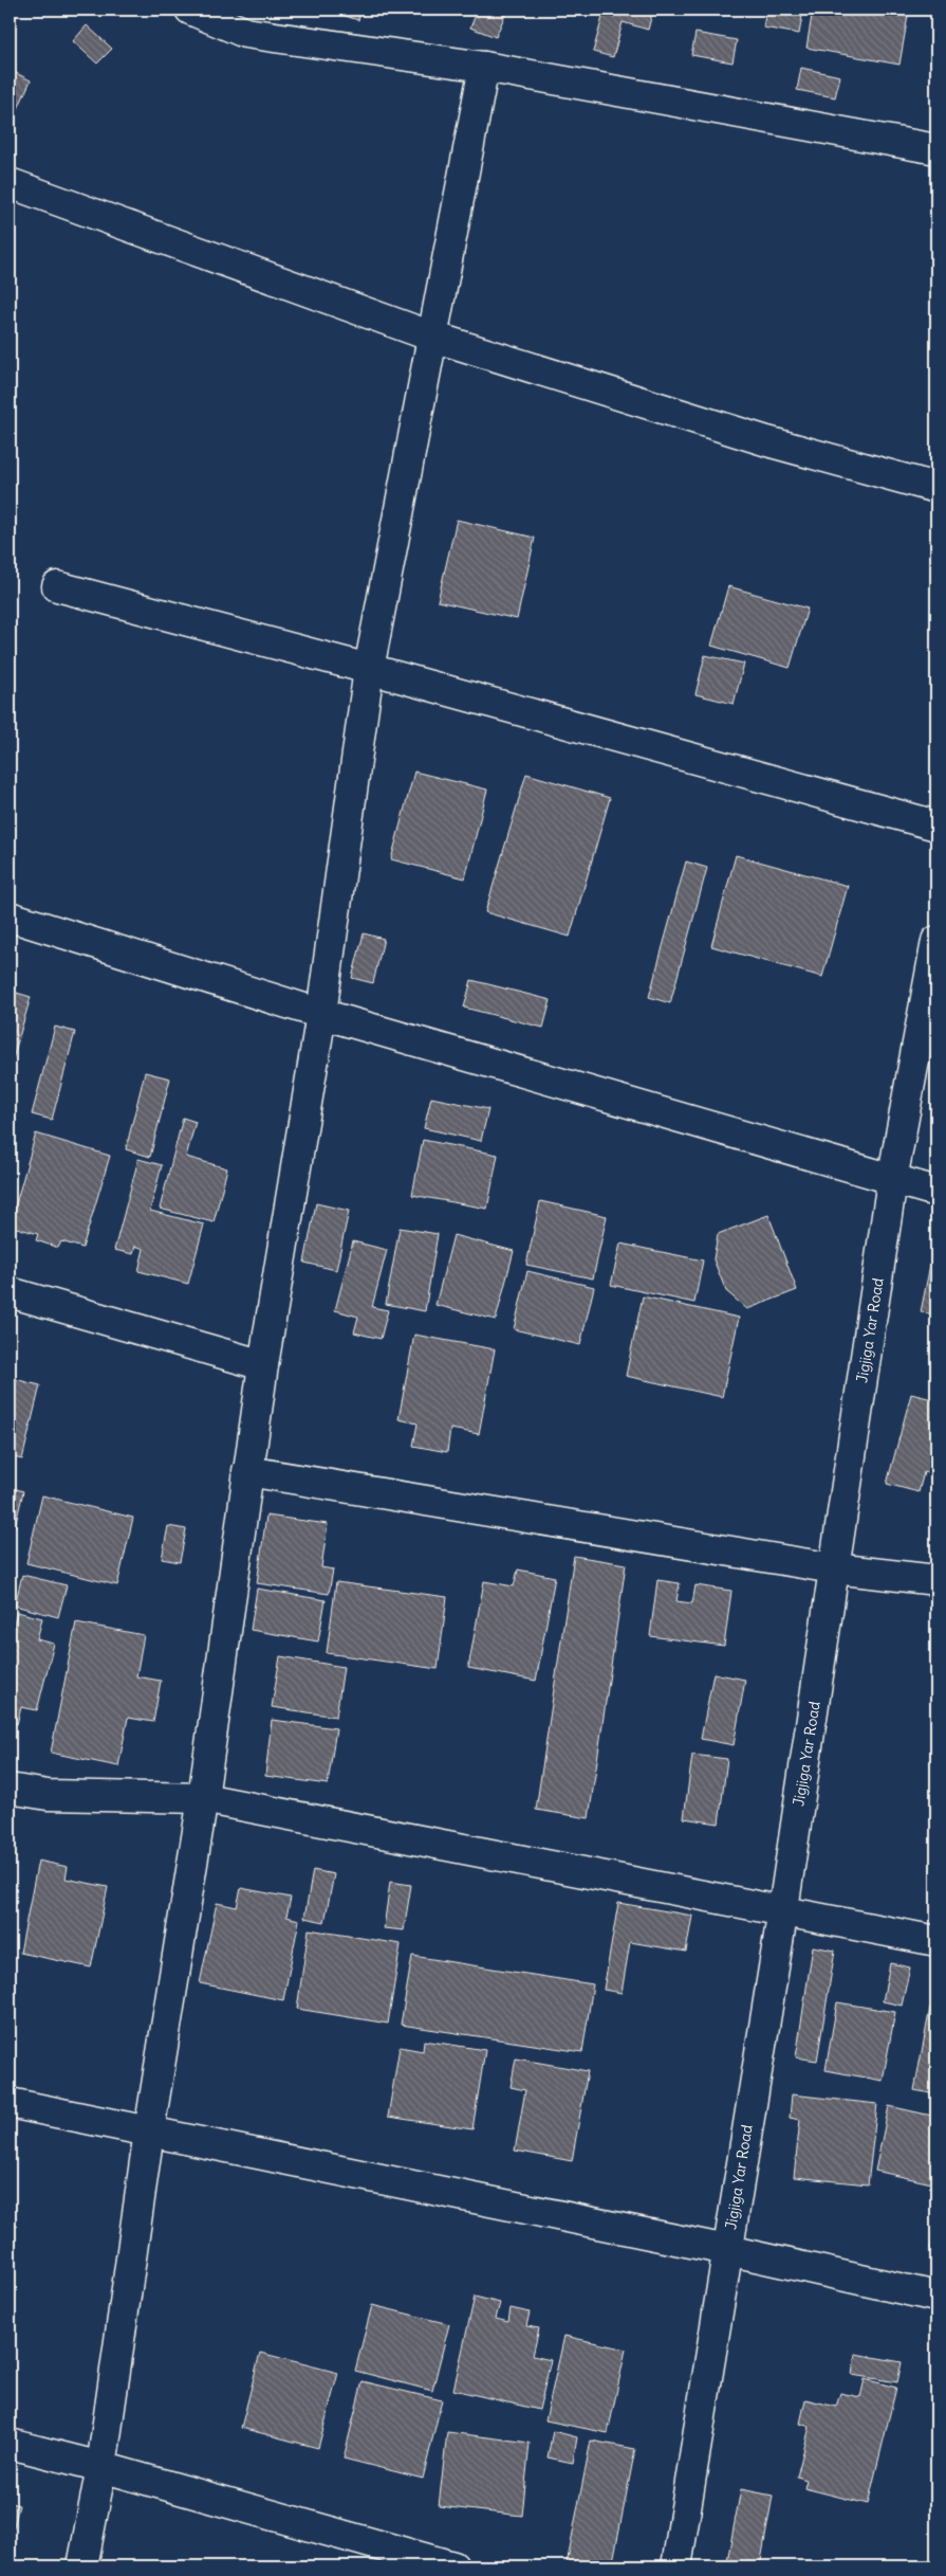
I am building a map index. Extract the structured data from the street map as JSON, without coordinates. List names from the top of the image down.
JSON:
{
  "streets": {
    "street": ["Jigjiga Yar Road"]
  }
}
